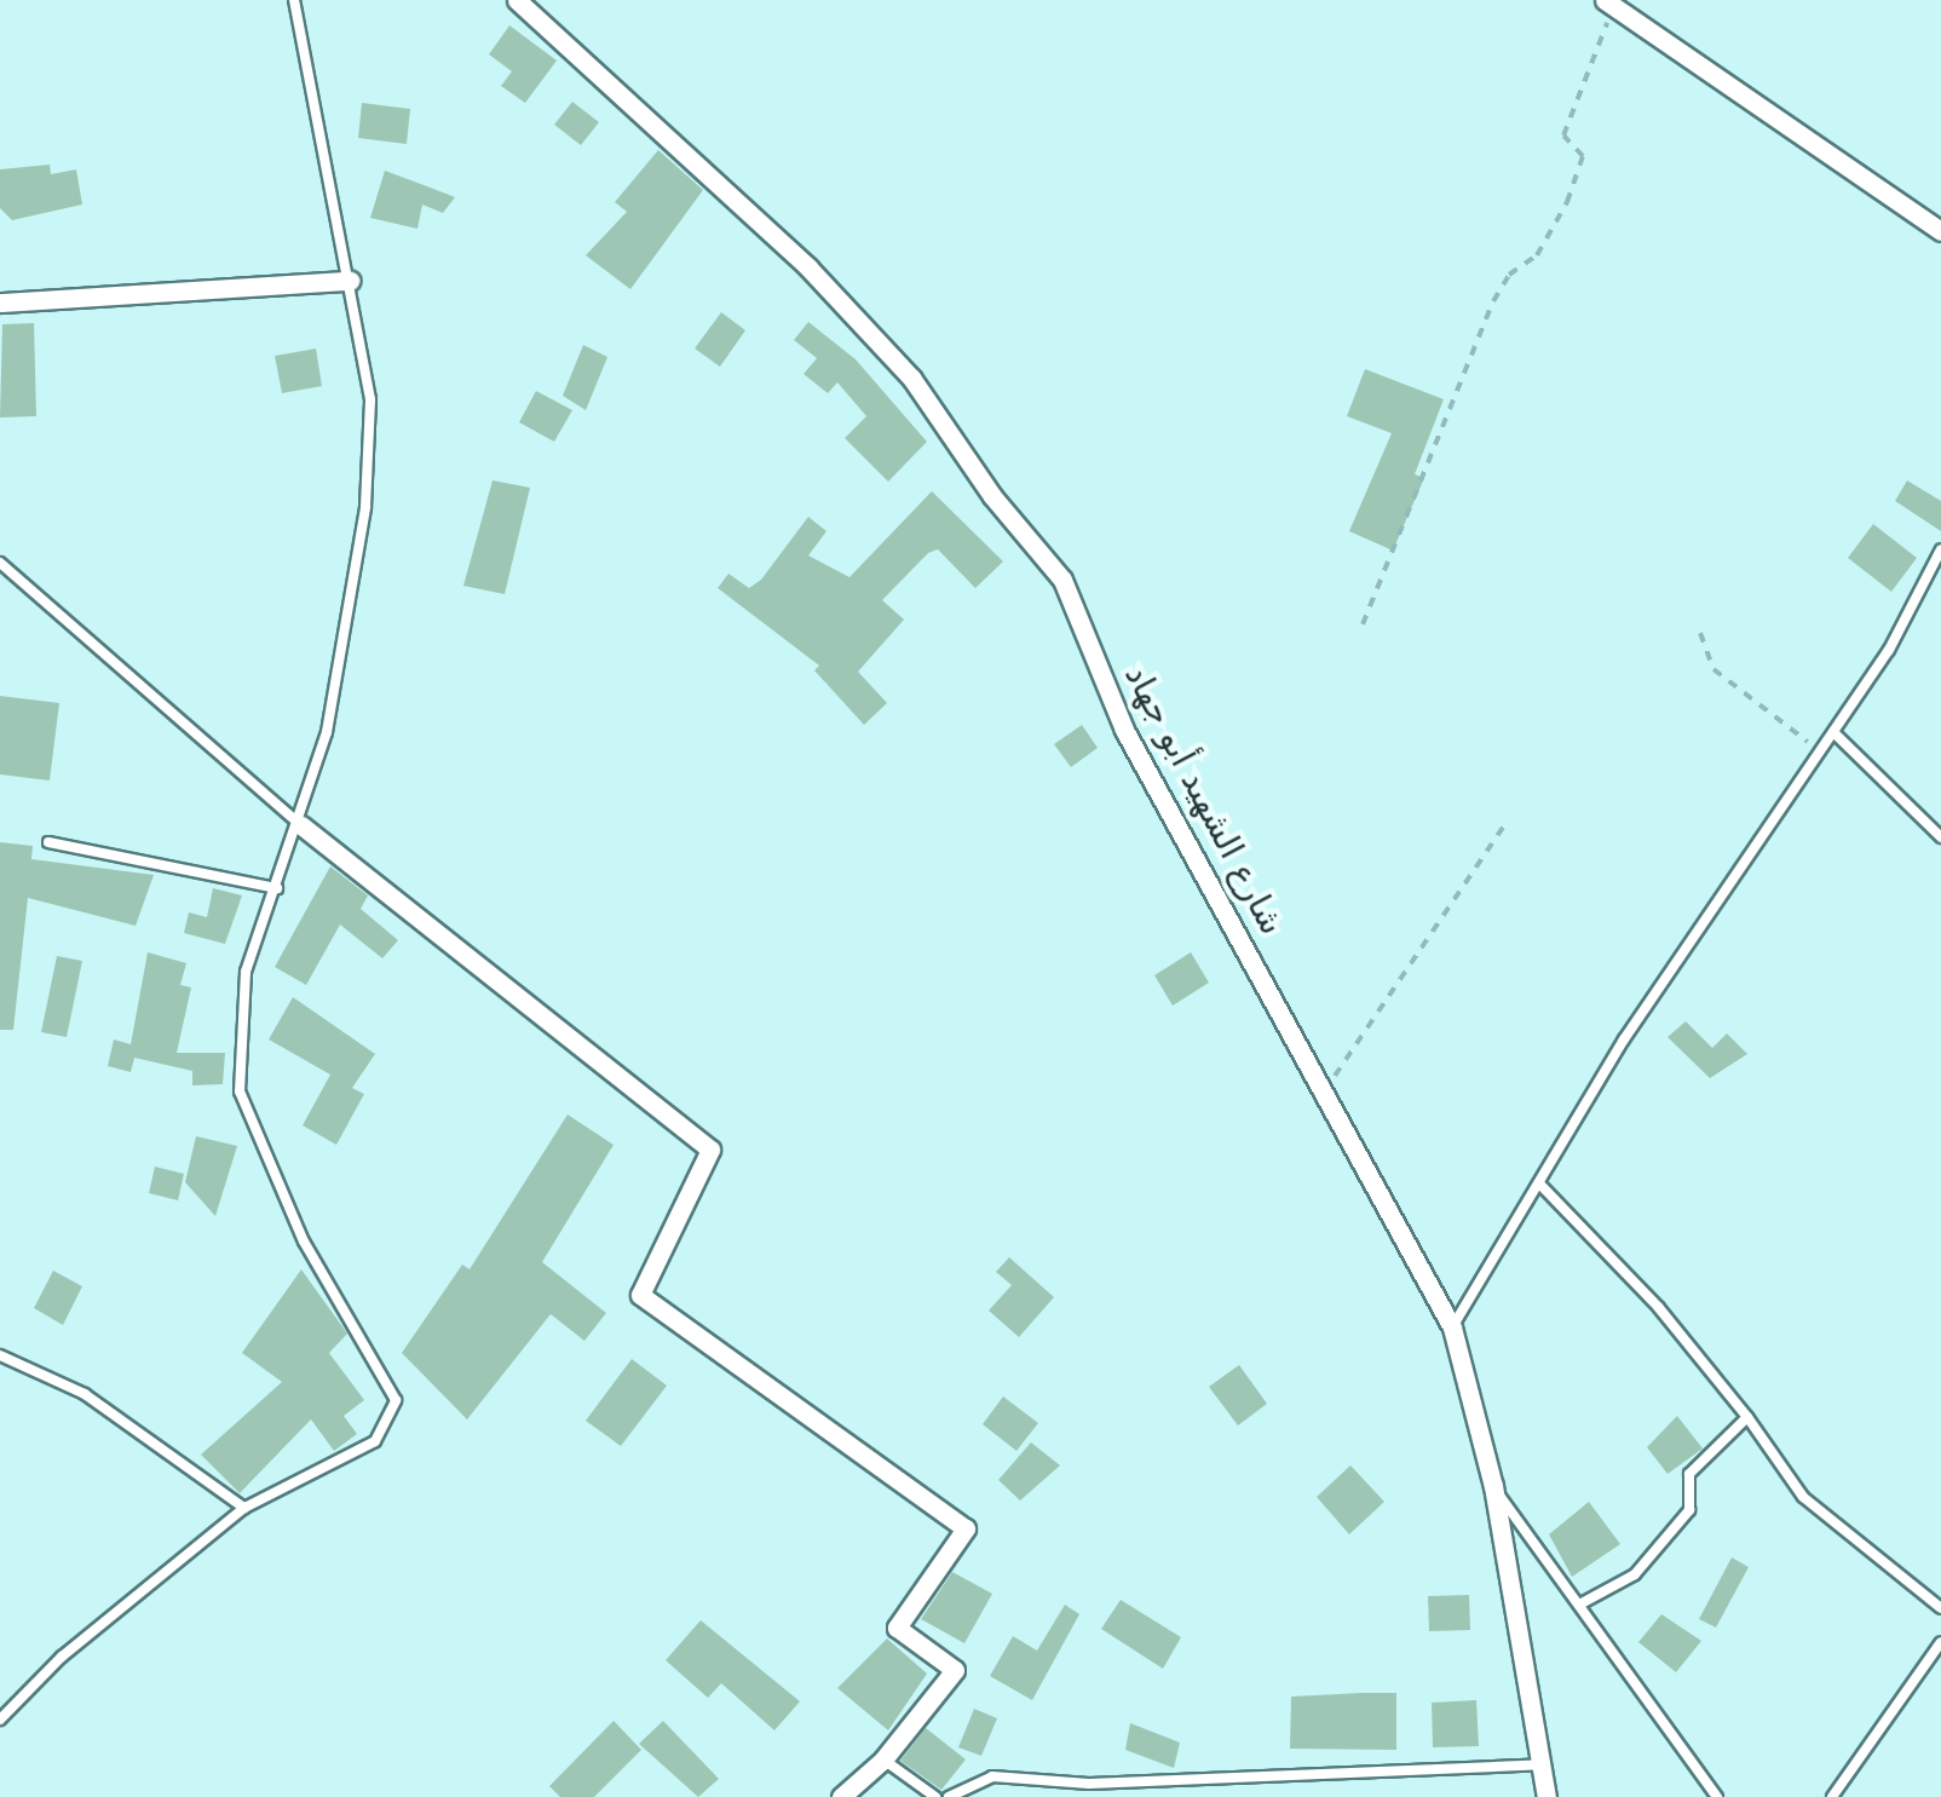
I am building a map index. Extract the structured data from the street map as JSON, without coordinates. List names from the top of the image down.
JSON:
{
  "streets": {
    "street": ["شارع الشهيد أبو جهاد"]
  }
}
